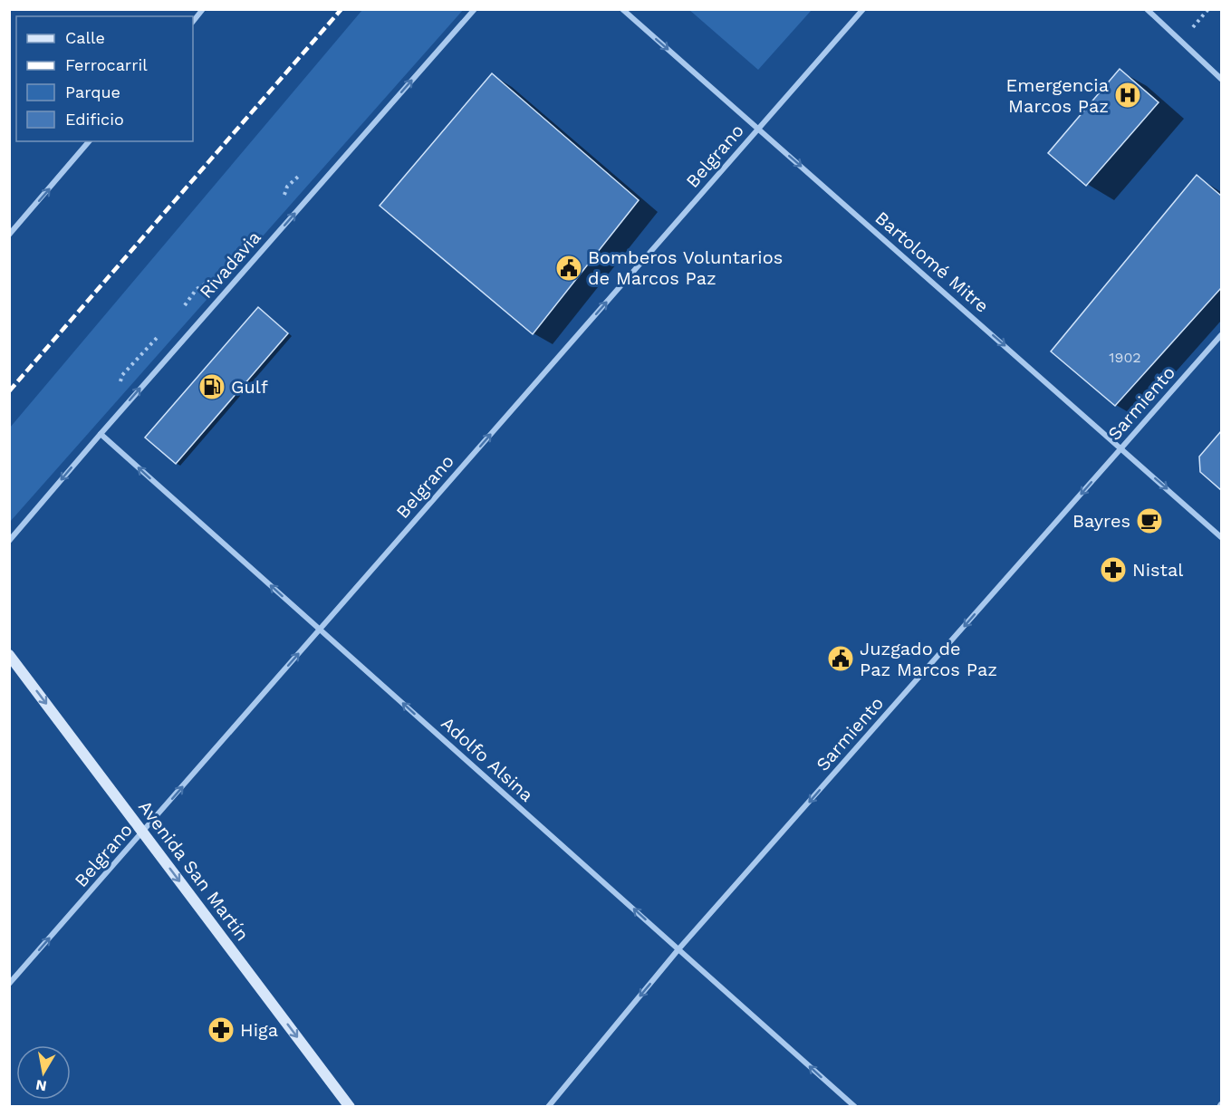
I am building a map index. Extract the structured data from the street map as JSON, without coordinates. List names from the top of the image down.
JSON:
{
  "streets": {
    "main road": ["Avenida San Martín"],
    "street": [
      "Belgrano",
      "Bartolomé Mitre",
      "Rivadavia",
      "Sarmiento",
      "Adolfo Alsina"
    ]
  },
  "crossings": [
    ["Belgrano", "Bartolomé Mitre"],
    ["Belgrano", "Adolfo Alsina"],
    ["Belgrano", "Avenida San Martín"],
    ["Bartolomé Mitre", "Sarmiento"],
    ["Rivadavia", "Adolfo Alsina"],
    ["Sarmiento", "Adolfo Alsina"]
  ],
  "one_way": [
    "Belgrano",
    "Bartolomé Mitre",
    "Sarmiento",
    "Adolfo Alsina",
    "Avenida San Martín"
  ],
  "places": {
    "hospital": ["Emergencia Marcos Paz"],
    "public building": ["Bomberos Voluntarios de Marcos Paz", "Juzgado de Paz Marcos Paz"],
    "fuel station": ["Gulf"],
    "cafe": ["Bayres"],
    "pharmacy": ["Nistal", "Higa"]
  },
  "house_numbers": ["1902"],
  "legend": [
    "Calle",
    "Ferrocarril",
    "Parque",
    "Edificio"
  ],
  "north": "bottom"
}
